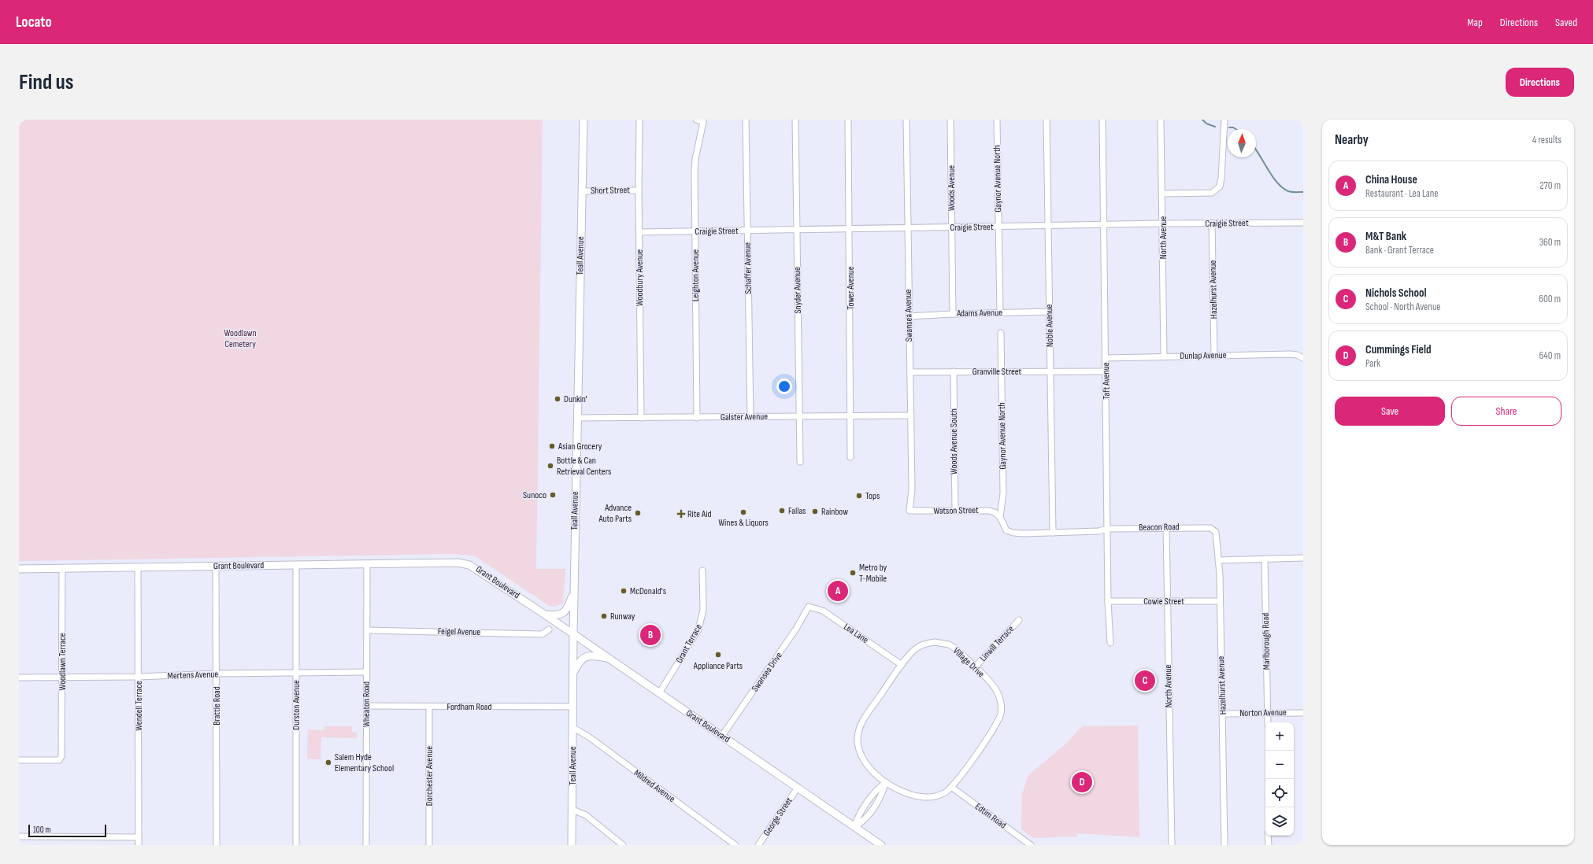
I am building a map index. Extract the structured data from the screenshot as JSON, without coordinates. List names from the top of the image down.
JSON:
{
  "streets": {
    "street": [
      "Gaynor Avenue North",
      "Woods Avenue",
      "Short Street",
      "Craigie Street",
      "North Avenue",
      "Teall Avenue",
      "Schaffer Avenue",
      "Leighton Avenue",
      "Woodbury Avenue",
      "Tower Avenue",
      "Hazelhurst Avenue",
      "Snyder Avenue",
      "Adams Avenue",
      "Swansea Avenue",
      "Noble Avenue",
      "Dunlap Avenue",
      "Granville Street",
      "Taft Avenue",
      "Galster Avenue",
      "Woods Avenue South",
      "Watson Street",
      "Beacon Road",
      "Grant Boulevard",
      "Cowie Street",
      "Feigel Avenue",
      "Lea Lane",
      "Marlborough Road",
      "Grant Terrace",
      "Linwill Terrace",
      "Woodlawn Terrace",
      "Village Drive",
      "Swansea Drive",
      "Mertens Avenue",
      "Wheaton Road",
      "Durston Avenue",
      "Wendell Terrace",
      "Brattle Road",
      "Fordham Road",
      "Norton Avenue",
      "Dorchester Avenue",
      "Mildred Avenue",
      "Edtim Road",
      "George Street"
    ]
  },
  "crossings": [
    ["Gaynor Avenue North", "Craigie Street"],
    ["Gaynor Avenue North", "Adams Avenue"],
    ["Gaynor Avenue North", "Granville Street"],
    ["Gaynor Avenue North", "Watson Street"],
    ["Gaynor Avenue North", "Beacon Road"],
    ["Woods Avenue", "Craigie Street"],
    ["Woods Avenue", "Adams Avenue"],
    ["Short Street", "Teall Avenue"],
    ["Short Street", "Woodbury Avenue"],
    ["Craigie Street", "North Avenue"],
    ["Craigie Street", "Schaffer Avenue"],
    ["Craigie Street", "Leighton Avenue"],
    ["Craigie Street", "Woodbury Avenue"],
    ["Craigie Street", "Tower Avenue"],
    ["Craigie Street", "Hazelhurst Avenue"],
    ["Craigie Street", "Snyder Avenue"],
    ["Craigie Street", "Swansea Avenue"],
    ["Craigie Street", "Noble Avenue"],
    ["Craigie Street", "Taft Avenue"],
    ["North Avenue", "Dunlap Avenue"],
    ["North Avenue", "Beacon Road"],
    ["North Avenue", "Cowie Street"],
    ["Teall Avenue", "Galster Avenue"],
    ["Teall Avenue", "Grant Boulevard"],
    ["Teall Avenue", "Fordham Road"],
    ["Teall Avenue", "Mildred Avenue"],
    ["Schaffer Avenue", "Galster Avenue"],
    ["Leighton Avenue", "Galster Avenue"],
    ["Woodbury Avenue", "Galster Avenue"],
    ["Tower Avenue", "Galster Avenue"],
    ["Hazelhurst Avenue", "Dunlap Avenue"],
    ["Hazelhurst Avenue", "Beacon Road"],
    ["Hazelhurst Avenue", "Cowie Street"],
    ["Hazelhurst Avenue", "Norton Avenue"],
    ["Snyder Avenue", "Galster Avenue"],
    ["Adams Avenue", "Swansea Avenue"],
    ["Adams Avenue", "Noble Avenue"],
    ["Swansea Avenue", "Granville Street"],
    ["Swansea Avenue", "Galster Avenue"],
    ["Swansea Avenue", "Watson Street"],
    ["Noble Avenue", "Granville Street"],
    ["Noble Avenue", "Beacon Road"],
    ["Dunlap Avenue", "Taft Avenue"],
    ["Granville Street", "Taft Avenue"],
    ["Granville Street", "Woods Avenue South"],
    ["Taft Avenue", "Beacon Road"],
    ["Taft Avenue", "Cowie Street"],
    ["Woods Avenue South", "Watson Street"],
    ["Watson Street", "Beacon Road"],
    ["Grant Boulevard", "Grant Terrace"],
    ["Grant Boulevard", "Woodlawn Terrace"],
    ["Grant Boulevard", "Swansea Drive"],
    ["Grant Boulevard", "Wheaton Road"],
    ["Grant Boulevard", "Durston Avenue"],
    ["Grant Boulevard", "Wendell Terrace"],
    ["Grant Boulevard", "Brattle Road"],
    ["Grant Boulevard", "George Street"],
    ["Feigel Avenue", "Wheaton Road"],
    ["Lea Lane", "Village Drive"],
    ["Lea Lane", "Swansea Drive"],
    ["Marlborough Road", "Norton Avenue"],
    ["Linwill Terrace", "Village Drive"],
    ["Woodlawn Terrace", "Mertens Avenue"],
    ["Village Drive", "Edtim Road"],
    ["Mertens Avenue", "Wheaton Road"],
    ["Mertens Avenue", "Durston Avenue"],
    ["Mertens Avenue", "Wendell Terrace"],
    ["Mertens Avenue", "Brattle Road"],
    ["Wheaton Road", "Fordham Road"],
    ["Fordham Road", "Dorchester Avenue"]
  ],
  "parks": ["Woodlawn Cemetery"],
  "places": {
    "other": [
      "Dunkin'",
      "Asian Grocery",
      "Bottle & Can Retrieval Centers",
      "Sunoco",
      "Tops",
      "Fallas",
      "Rainbow",
      "Wines & Liquors",
      "Advance Auto Parts",
      "Metro by T-Mobile",
      "McDonald's",
      "Runway",
      "Appliance Parts",
      "Salem Hyde Elementary School"
    ],
    "health": ["Rite Aid"]
  },
  "scale_bar": "100 m",
  "north": "top",
  "page": {
    "header": "Locato",
    "nav": ["Map", "Directions", "Saved"],
    "buttons": [
      "Directions",
      ["Save", "Share"]
    ],
    "title": "Find us",
    "heading": ["Nearby", "4 results"],
    "list": [
      {
        "mark": "A",
        "name": "China House",
        "note": "Restaurant · Lea Lane",
        "value": "270 m"
      },
      {
        "mark": "B",
        "name": "M&T Bank",
        "note": "Bank · Grant Terrace",
        "value": "360 m"
      },
      {
        "mark": "C",
        "name": "Nichols School",
        "note": "School · North Avenue",
        "value": "600 m"
      },
      {
        "mark": "D",
        "name": "Cummings Field",
        "note": "Park",
        "value": "640 m"
      }
    ],
    "pins": [
      "A",
      "B",
      "C",
      "D"
    ],
    "map_buttons": ["+", "−"],
    "scale": "100 m"
  }
}
